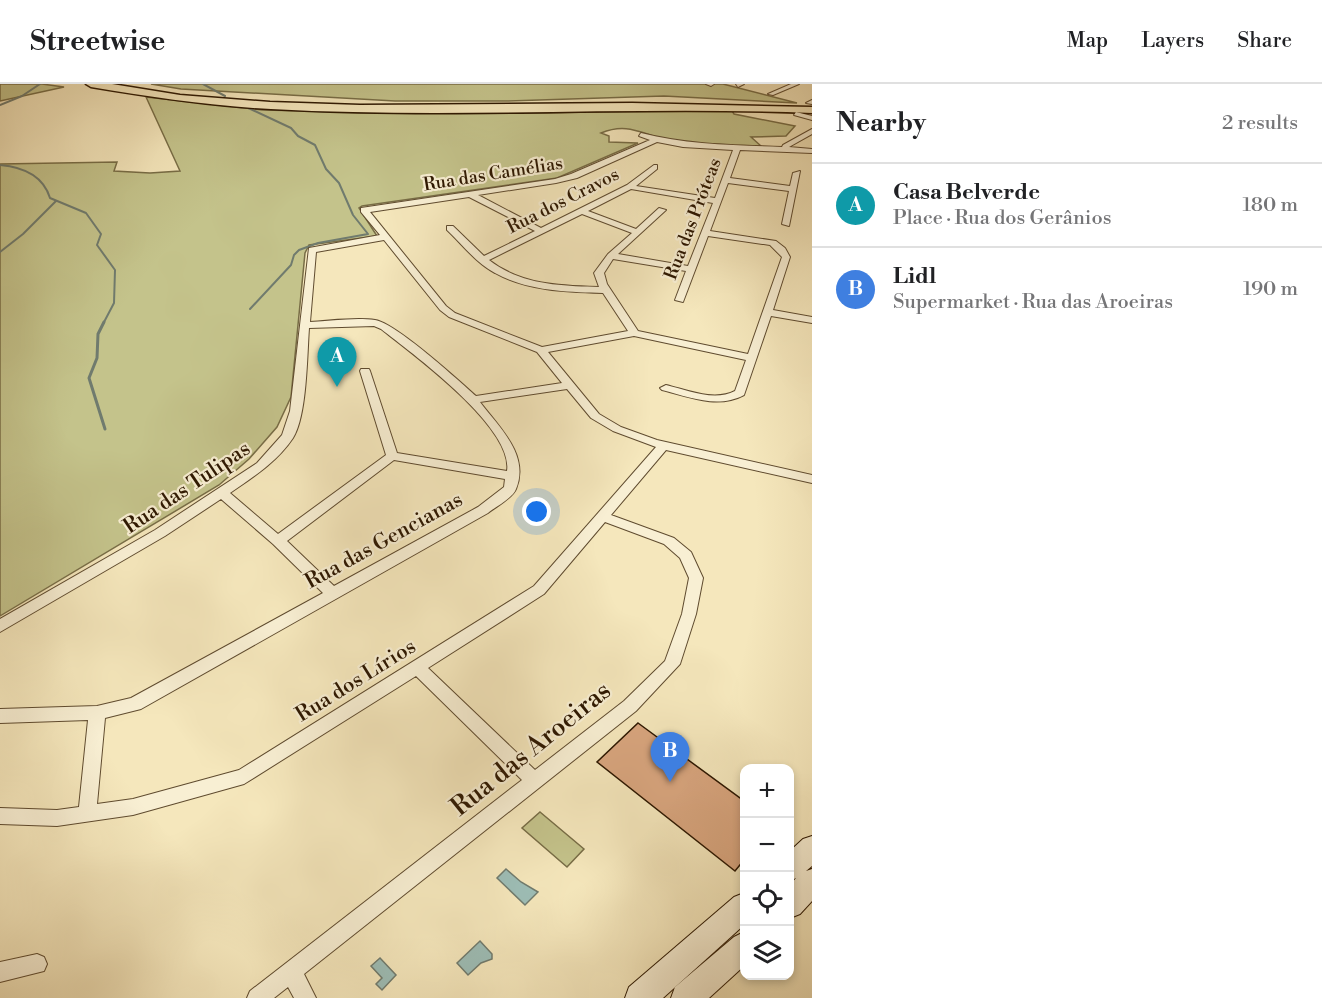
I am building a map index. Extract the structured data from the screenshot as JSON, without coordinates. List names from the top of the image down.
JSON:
{
  "streets": {
    "street": [
      "Rua das Camélias",
      "Rua dos Cravos",
      "Rua das Próteas",
      "Rua das Tulipas",
      "Rua das Gencianas",
      "Rua dos Lírios",
      "Rua das Aroeiras"
    ]
  },
  "crossings": [
    ["Rua das Camélias", "Rua das Tulipas"],
    ["Rua dos Lírios", "Rua das Aroeiras"]
  ],
  "page": {
    "header": "Streetwise",
    "nav": ["Map", "Layers", "Share"],
    "heading": ["Nearby", "2 results"],
    "list": [
      {
        "mark": "A",
        "name": "Casa Belverde",
        "note": "Place · Rua dos Gerânios",
        "value": "180 m"
      },
      {
        "mark": "B",
        "name": "Lidl",
        "note": "Supermarket · Rua das Aroeiras",
        "value": "190 m"
      }
    ],
    "pins": ["A", "B"],
    "map_buttons": ["+", "−"]
  }
}
